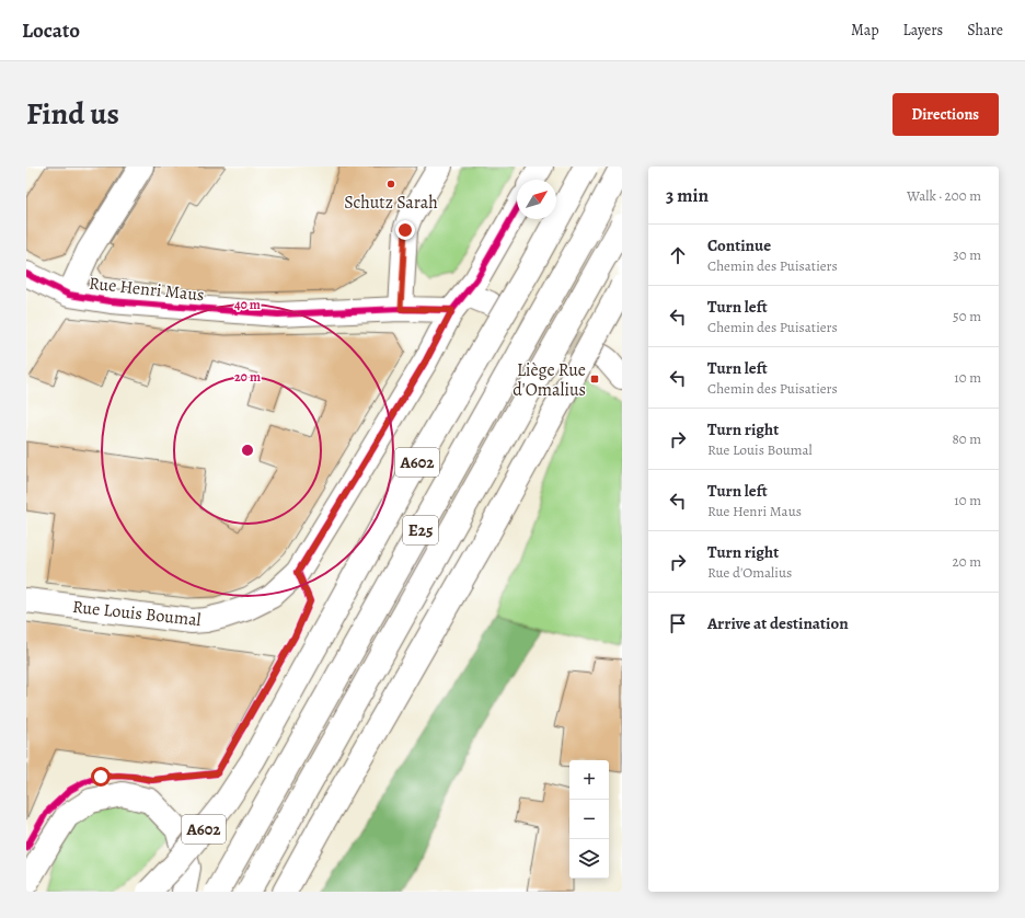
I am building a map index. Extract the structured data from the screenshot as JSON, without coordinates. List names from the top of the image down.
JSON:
{
  "streets": {
    "main road": [
      "Rue Henri Maus",
      "A602",
      "E25",
      "Rue Louis Boumal"
    ]
  },
  "crossings": [
    ["Rue Henri Maus", "Rue Louis Boumal"]
  ],
  "places": {
    "other": ["Schutz Sarah"],
    "transit": ["Liège Rue d'Omalius"]
  },
  "north": "top right",
  "page": {
    "header": "Locato",
    "nav": ["Map", "Layers", "Share"],
    "title": "Find us",
    "buttons": "Directions",
    "heading": ["3 min", "Walk · 200 m"],
    "list": [
      ["Continue", "Chemin des Puisatiers", "30 m"],
      ["Turn left", "Chemin des Puisatiers", "50 m"],
      ["Turn left", "Chemin des Puisatiers", "10 m"],
      ["Turn right", "Rue Louis Boumal", "80 m"],
      ["Turn left", "Rue Henri Maus", "10 m"],
      ["Turn right", "Rue d'Omalius", "20 m"],
      "Arrive at destination"
    ],
    "map_buttons": ["+", "−"]
  },
  "rings": ["40 m", "20 m"]
}
